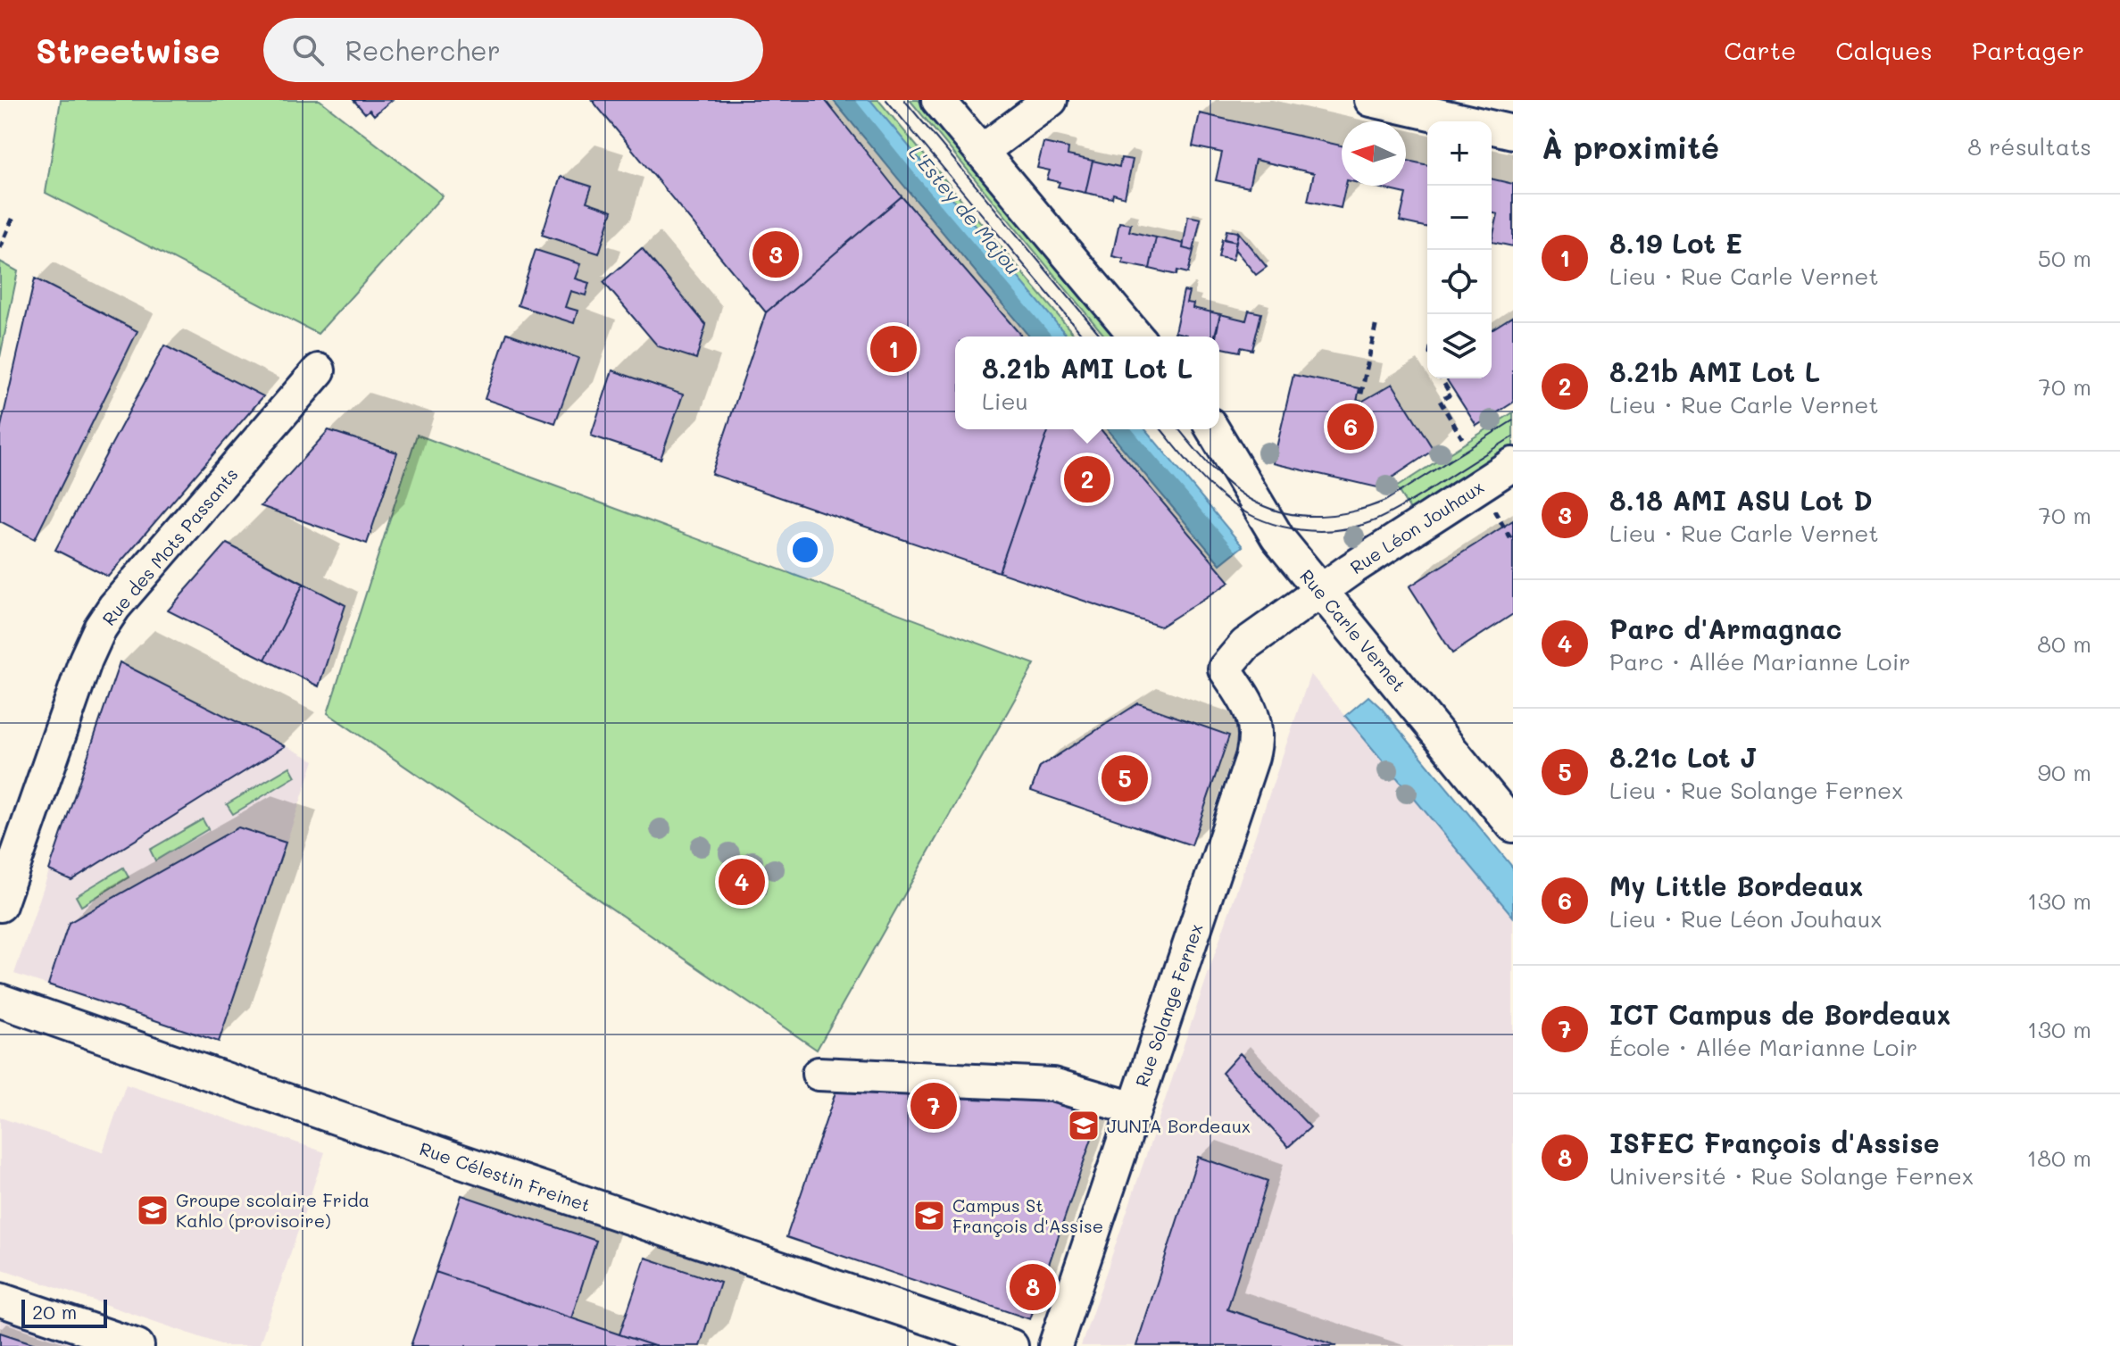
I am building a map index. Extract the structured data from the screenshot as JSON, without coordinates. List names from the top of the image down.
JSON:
{
  "streets": {
    "street": [
      "Rue Léon Jouhaux",
      "Rue des Mots Passants",
      "Rue Carle Vernet",
      "Rue Solange Fernex",
      "Rue Célestin Freinet"
    ]
  },
  "crossings": [
    ["Rue Léon Jouhaux", "Rue Carle Vernet"],
    ["Rue Léon Jouhaux", "Rue Solange Fernex"]
  ],
  "water": ["L'Estey de Majou"],
  "places": {
    "school or university": ["JUNIA Bordeaux", "Groupe scolaire Frida Kahlo (provisoire)", "Campus St François d'Assise"]
  },
  "scale_bar": "20 m",
  "north": "left",
  "page": {
    "header": "Streetwise",
    "search": "Rechercher",
    "nav": ["Carte", "Calques", "Partager"],
    "heading": ["À proximité", "8 résultats"],
    "map_buttons": ["+", "−"],
    "list": [
      {
        "mark": "1",
        "name": "8.19 Lot E",
        "note": "Lieu · Rue Carle Vernet",
        "value": "50 m"
      },
      {
        "mark": "2",
        "name": "8.21b AMI Lot L",
        "note": "Lieu · Rue Carle Vernet",
        "value": "70 m"
      },
      {
        "mark": "3",
        "name": "8.18 AMI ASU Lot D",
        "note": "Lieu · Rue Carle Vernet",
        "value": "70 m"
      },
      {
        "mark": "4",
        "name": "Parc d'Armagnac",
        "note": "Parc · Allée Marianne Loir",
        "value": "80 m"
      },
      {
        "mark": "5",
        "name": "8.21c Lot J",
        "note": "Lieu · Rue Solange Fernex",
        "value": "90 m"
      },
      {
        "mark": "6",
        "name": "My Little Bordeaux",
        "note": "Lieu · Rue Léon Jouhaux",
        "value": "130 m"
      },
      {
        "mark": "7",
        "name": "ICT Campus de Bordeaux",
        "note": "École · Allée Marianne Loir",
        "value": "130 m"
      },
      {
        "mark": "8",
        "name": "ISFEC François d'Assise",
        "note": "Université · Rue Solange Fernex",
        "value": "180 m"
      }
    ],
    "pins": [
      "3",
      "1",
      "6",
      "2",
      "5",
      "4",
      "7",
      "8"
    ],
    "popup": ["8.21b AMI Lot L", "Lieu"],
    "scale": "20 m"
  }
}
